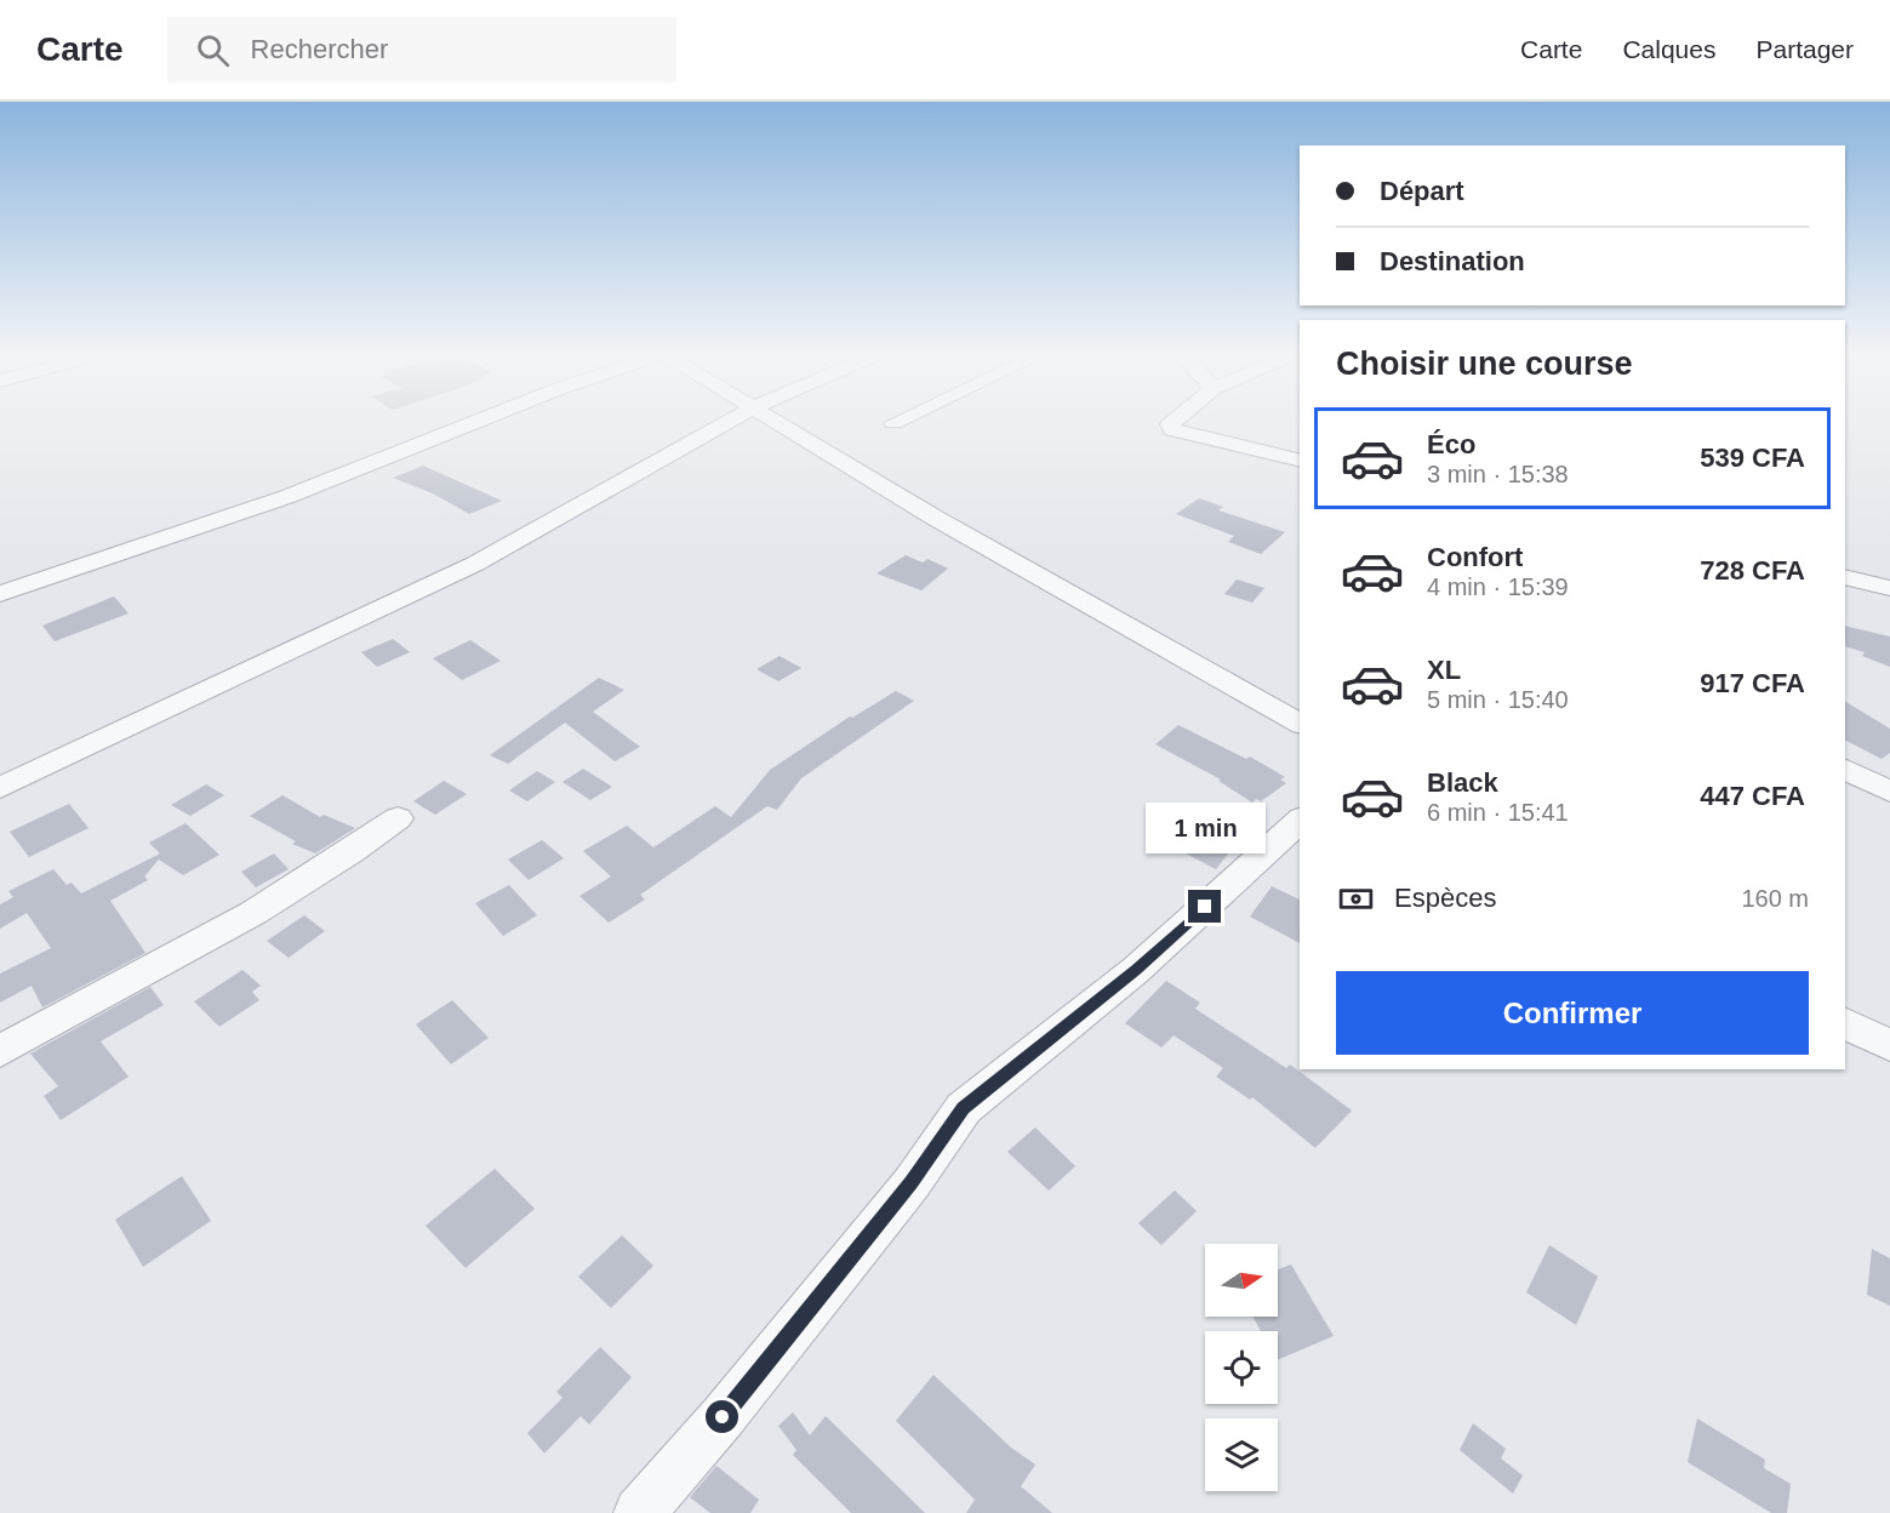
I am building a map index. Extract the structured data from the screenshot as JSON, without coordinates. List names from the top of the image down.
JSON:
{
  "north": "right",
  "page": {
    "header": "Carte",
    "search": "Rechercher",
    "nav": ["Carte", "Calques", "Partager"],
    "banner": ["Départ", "Destination"],
    "heading": "Choisir une course",
    "list": [
      {
        "name": "Éco",
        "note": "3 min · 15:38",
        "value": "539 CFA"
      },
      {
        "name": "Confort",
        "note": "4 min · 15:39",
        "value": "728 CFA"
      },
      {
        "name": "XL",
        "note": "5 min · 15:40",
        "value": "917 CFA"
      },
      {
        "name": "Black",
        "note": "6 min · 15:41",
        "value": "447 CFA"
      }
    ],
    "bubble": "1 min",
    "pay": ["Espèces", "160 m"],
    "buttons": "Confirmer"
  }
}
